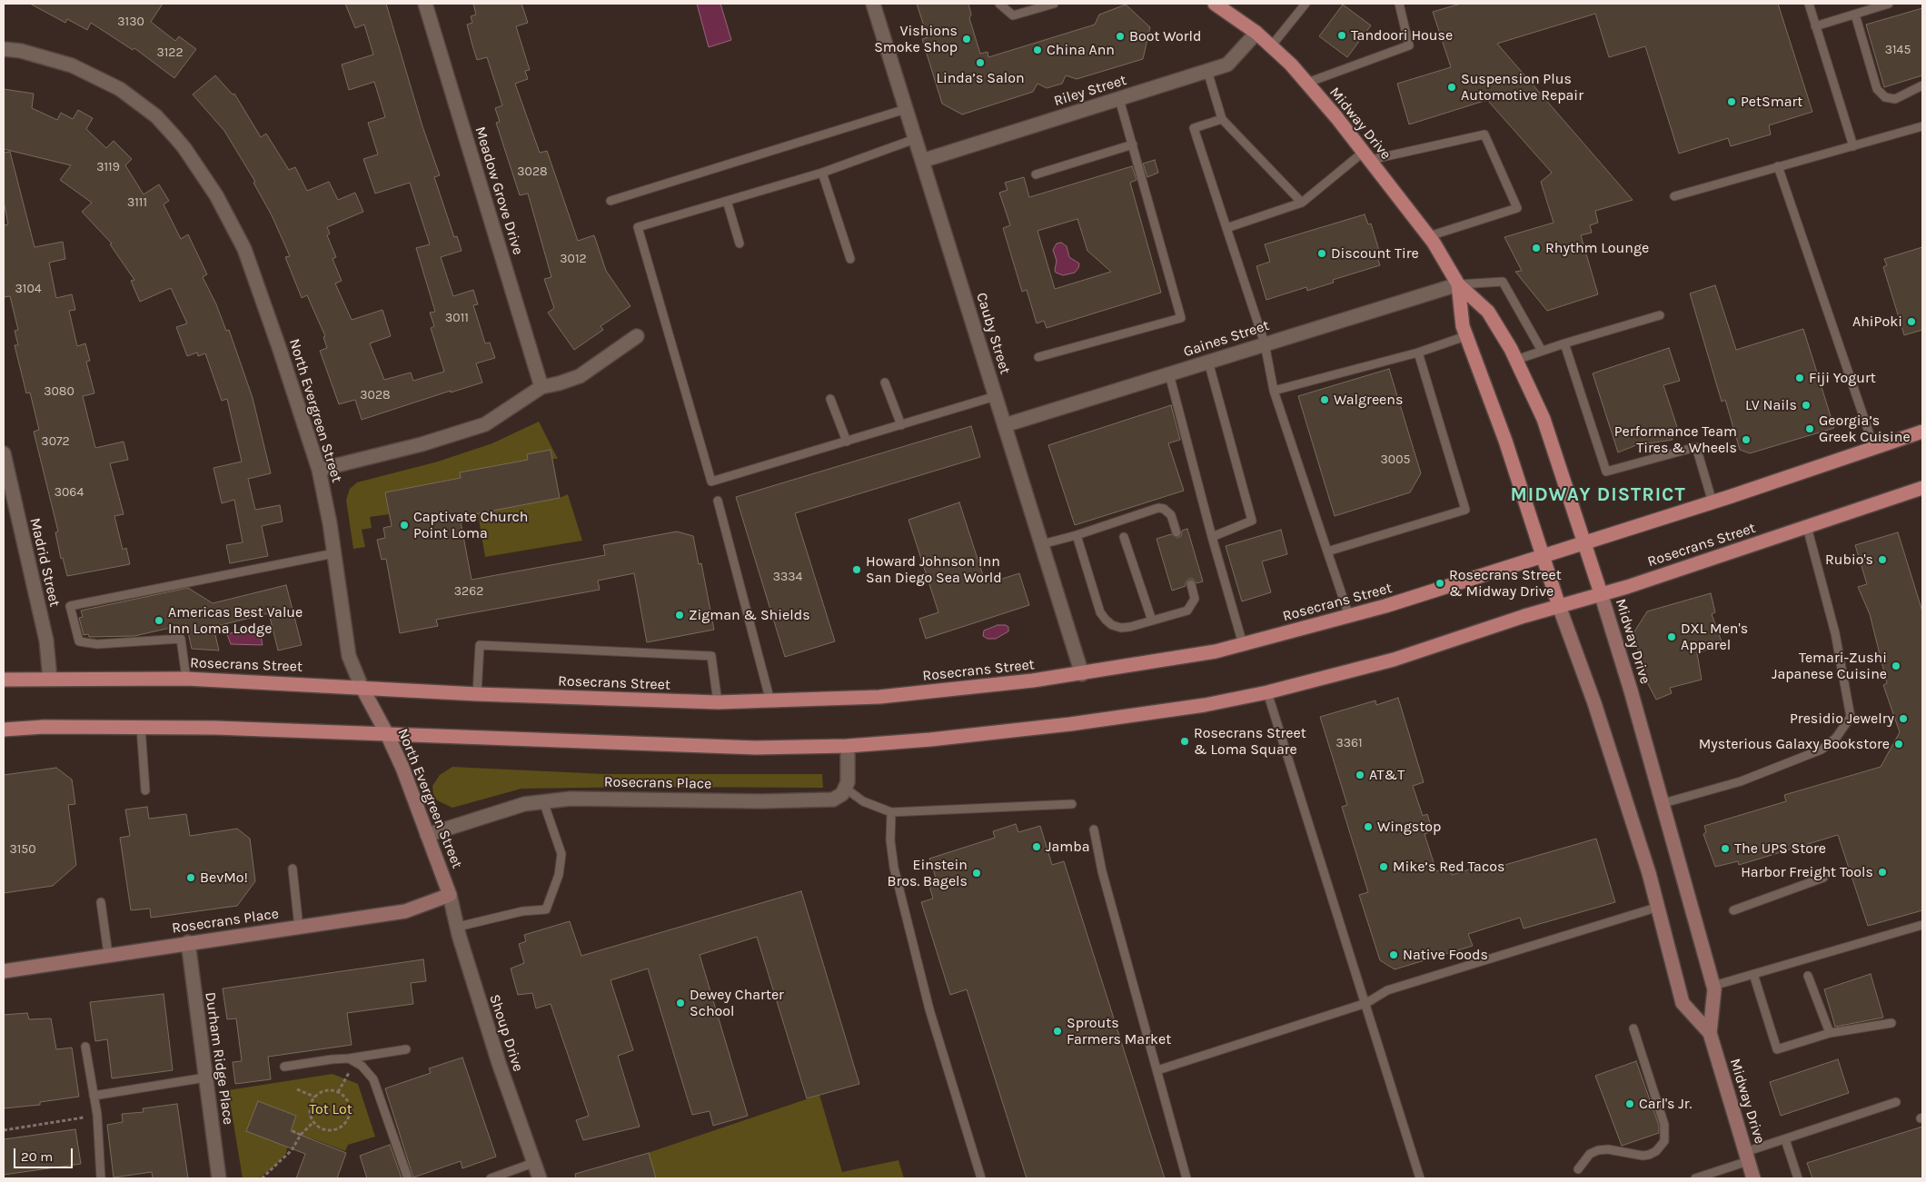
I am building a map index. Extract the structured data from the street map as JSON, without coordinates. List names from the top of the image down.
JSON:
{
  "streets": {
    "main road": [
      "Midway Drive",
      "North Evergreen Street",
      "Rosecrans Street",
      "Rosecrans Place"
    ],
    "street": [
      "Riley Street",
      "Meadow Grove Drive",
      "Cauby Street",
      "Gaines Street",
      "Madrid Street",
      "Shoup Drive",
      "Durham Ridge Place"
    ]
  },
  "crossings": [
    ["Riley Street", "Midway Drive"],
    ["Riley Street", "Cauby Street"],
    ["Midway Drive", "Gaines Street"],
    ["Midway Drive", "Rosecrans Street"],
    ["Cauby Street", "Gaines Street"],
    ["Cauby Street", "Rosecrans Street"],
    ["North Evergreen Street", "Rosecrans Street"],
    ["North Evergreen Street", "Rosecrans Place"],
    ["North Evergreen Street", "Shoup Drive"],
    ["Rosecrans Street", "Madrid Street"],
    ["Rosecrans Place", "Shoup Drive"],
    ["Rosecrans Place", "Durham Ridge Place"]
  ],
  "districts": ["MIDWAY DISTRICT"],
  "parks": ["Tot Lot"],
  "places": [
    "Tandoori House",
    "Boot World",
    "Vishions Smoke Shop",
    "China Ann",
    "Linda’s Salon",
    "Suspension Plus Automotive Repair",
    "PetSmart",
    "Rhythm Lounge",
    "Discount Tire",
    "AhiPoki",
    "Fiji Yogurt",
    "Walgreens",
    "LV Nails",
    "Georgia’s Greek Cuisine",
    "Performance Team Tires & Wheels",
    "Captivate Church Point Loma",
    "Rubio's",
    "Howard Johnson Inn San Diego Sea World",
    "Rosecrans Street & Midway Drive",
    "Zigman & Shields",
    "Americas Best Value Inn Loma Lodge",
    "DXL Men's Apparel",
    "Temari-Zushi Japanese Cuisine",
    "Presidio Jewelry",
    "Rosecrans Street & Loma Square",
    "Mysterious Galaxy Bookstore",
    "AT&T",
    "Wingstop",
    "Jamba",
    "The UPS Store",
    "Mike’s Red Tacos",
    "Harbor Freight Tools",
    "Einstein Bros. Bagels",
    "BevMo!",
    "Native Foods",
    "Dewey Charter School",
    "Sprouts Farmers Market",
    "Carl's Jr."
  ],
  "house_numbers": [
    "3130",
    "3145",
    "3122",
    "3119",
    "3028",
    "3111",
    "3012",
    "3104",
    "3011",
    "3080",
    "3028",
    "3072",
    "3005",
    "3064",
    "3334",
    "3262",
    "3361",
    "3150"
  ],
  "scale_bar": "20 m"
}
